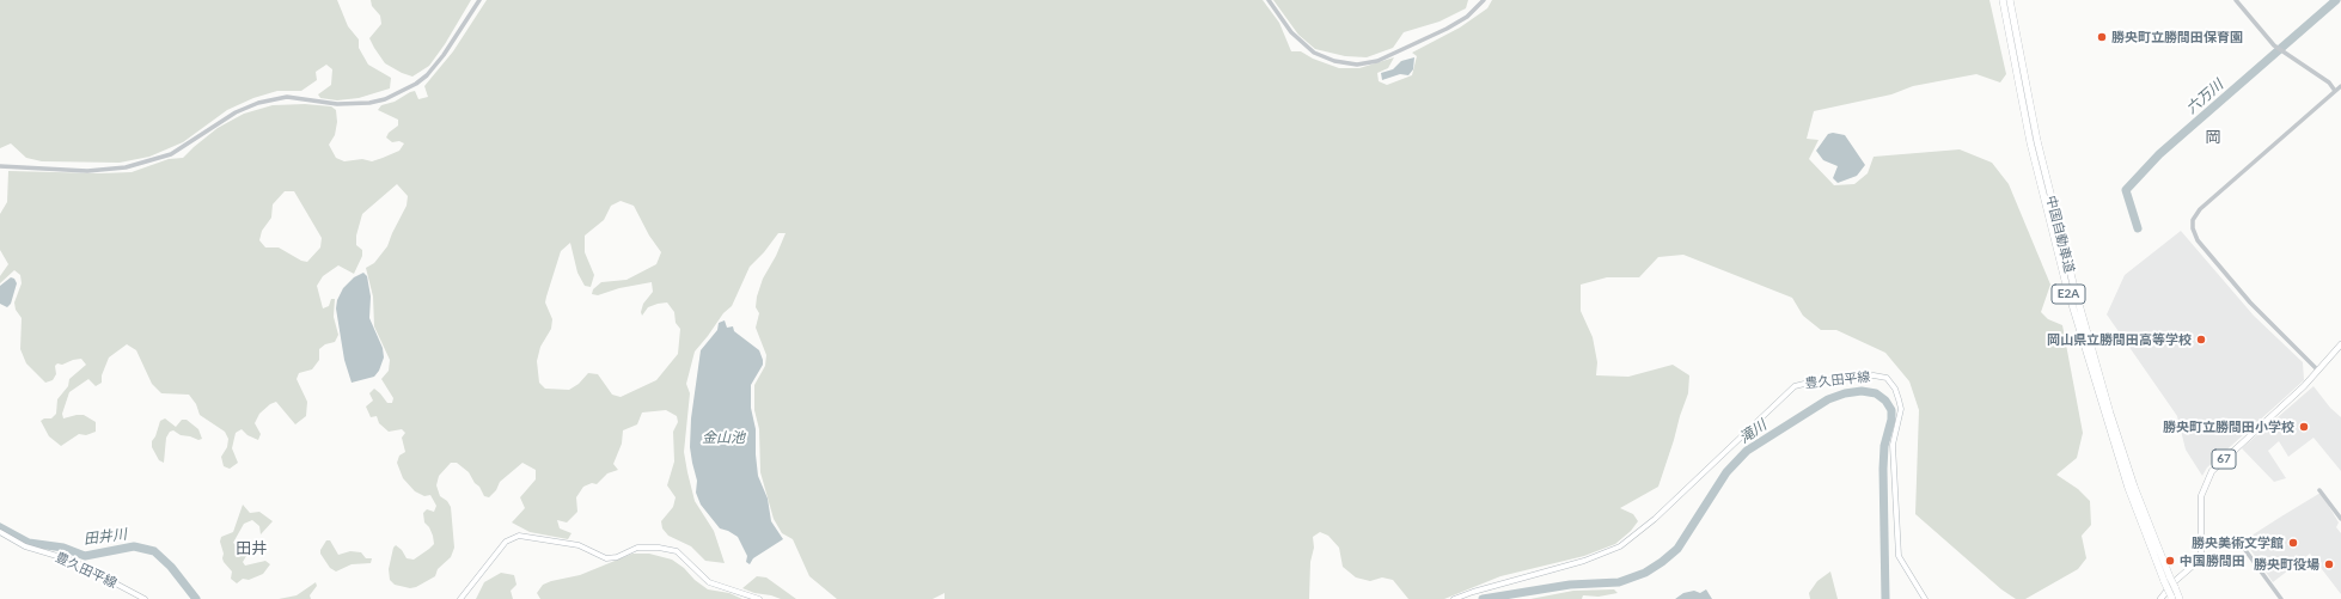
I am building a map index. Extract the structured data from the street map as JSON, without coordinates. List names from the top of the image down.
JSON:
{
  "streets": {
    "highway": ["中国自動車道", "E2A"],
    "main road": ["豊久田平線", "67"]
  },
  "districts": ["岡", "田井"],
  "water": [
    "六万川",
    "滝川",
    "金山池",
    "田井川"
  ],
  "places": [
    "勝央町立勝間田保育園",
    "岡山県立勝間田高等学校",
    "勝央町立勝間田小学校",
    "勝央美術文学館",
    "中国勝間田",
    "勝央町役場"
  ]
}
